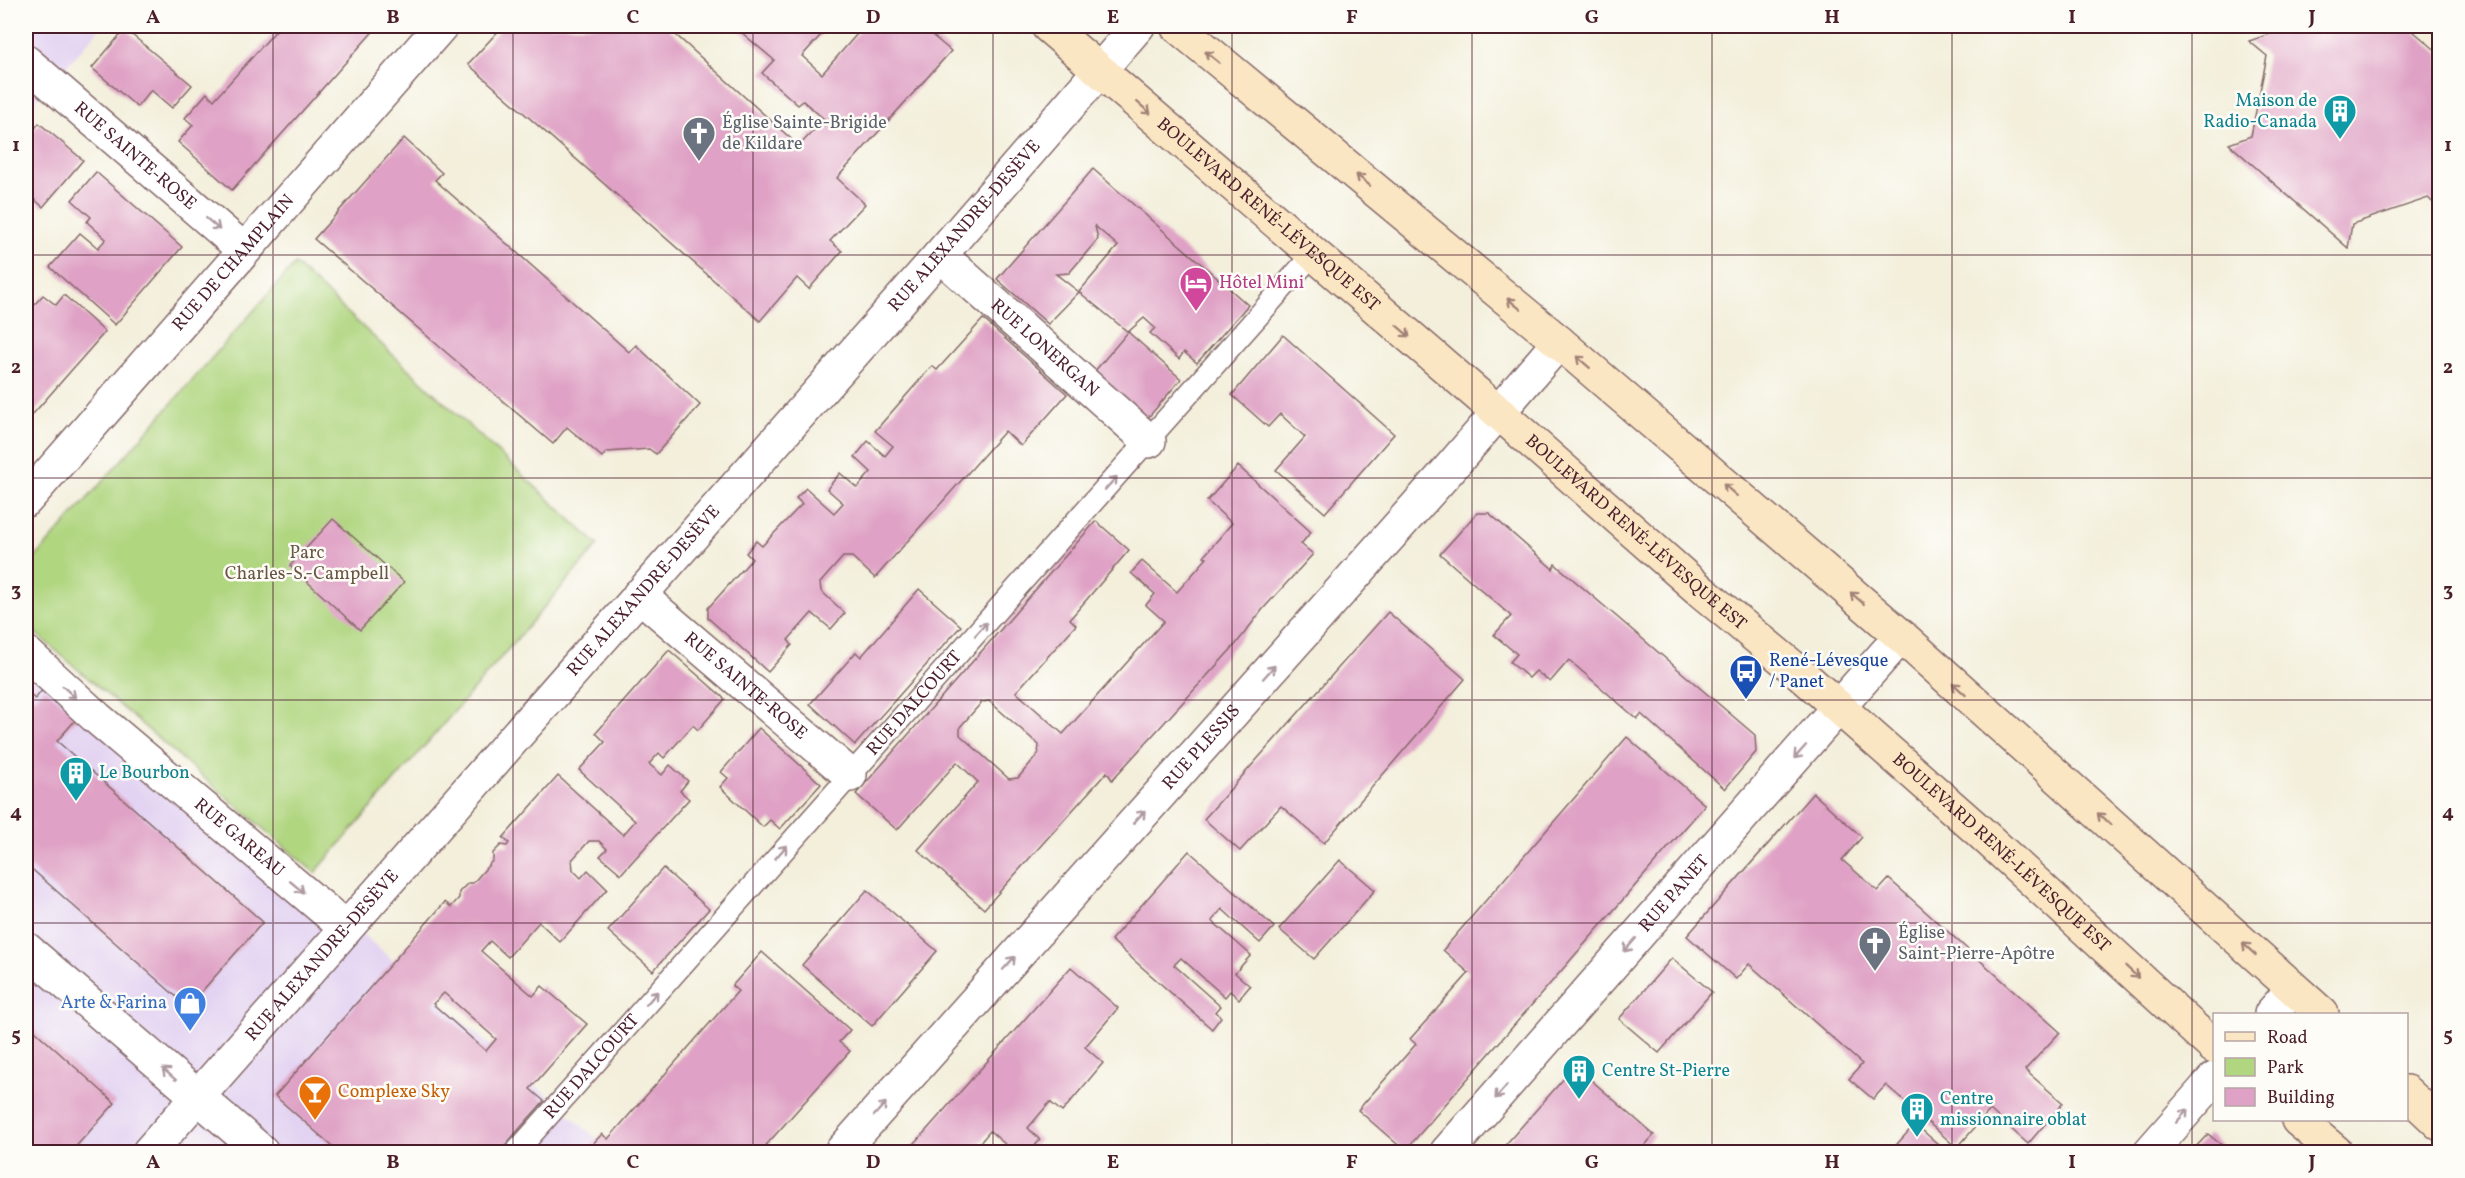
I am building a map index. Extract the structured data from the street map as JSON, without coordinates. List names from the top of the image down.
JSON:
{
  "streets": {
    "main road": ["BOULEVARD RENÉ-LÉVESQUE EST"],
    "street": [
      "RUE SAINTE-ROSE",
      "RUE ALEXANDRE-DESÈVE",
      "RUE DE CHAMPLAIN",
      "RUE LONERGAN",
      "RUE PLESSIS",
      "RUE GAREAU",
      "RUE PANET"
    ],
    "lane": ["RUE DALCOURT"]
  },
  "crossings": [
    ["RUE SAINTE-ROSE", "RUE ALEXANDRE-DESÈVE"],
    ["RUE SAINTE-ROSE", "RUE DE CHAMPLAIN"],
    ["RUE SAINTE-ROSE", "RUE DALCOURT"],
    ["BOULEVARD RENÉ-LÉVESQUE EST", "RUE ALEXANDRE-DESÈVE"],
    ["BOULEVARD RENÉ-LÉVESQUE EST", "RUE DALCOURT"],
    ["BOULEVARD RENÉ-LÉVESQUE EST", "RUE PLESSIS"],
    ["BOULEVARD RENÉ-LÉVESQUE EST", "RUE PANET"],
    ["RUE ALEXANDRE-DESÈVE", "RUE LONERGAN"],
    ["RUE ALEXANDRE-DESÈVE", "RUE GAREAU"],
    ["RUE LONERGAN", "RUE DALCOURT"]
  ],
  "one_way": [
    "RUE SAINTE-ROSE",
    "RUE DALCOURT",
    "RUE PLESSIS",
    "RUE PANET"
  ],
  "parks": ["Parc Charles-S.-Campbell"],
  "places": {
    "building": [
      "Maison de Radio-Canada",
      "Le Bourbon",
      "Centre St-Pierre",
      "Centre missionnaire oblat"
    ],
    "church": ["Église Sainte-Brigide de Kildare", "Église Saint-Pierre-Apôtre"],
    "hotel": ["Hôtel Mini"],
    "bus stop": ["René-Lévesque / Panet"],
    "shop": ["Arte & Farina"],
    "bar": ["Complexe Sky"]
  },
  "legend": ["Road", "Park", "Building"],
  "grid": {
    "columns": [
      "A",
      "B",
      "C",
      "D",
      "E",
      "F",
      "G",
      "H",
      "I",
      "J"
    ],
    "rows": [
      "1",
      "2",
      "3",
      "4",
      "5"
    ]
  }
}
